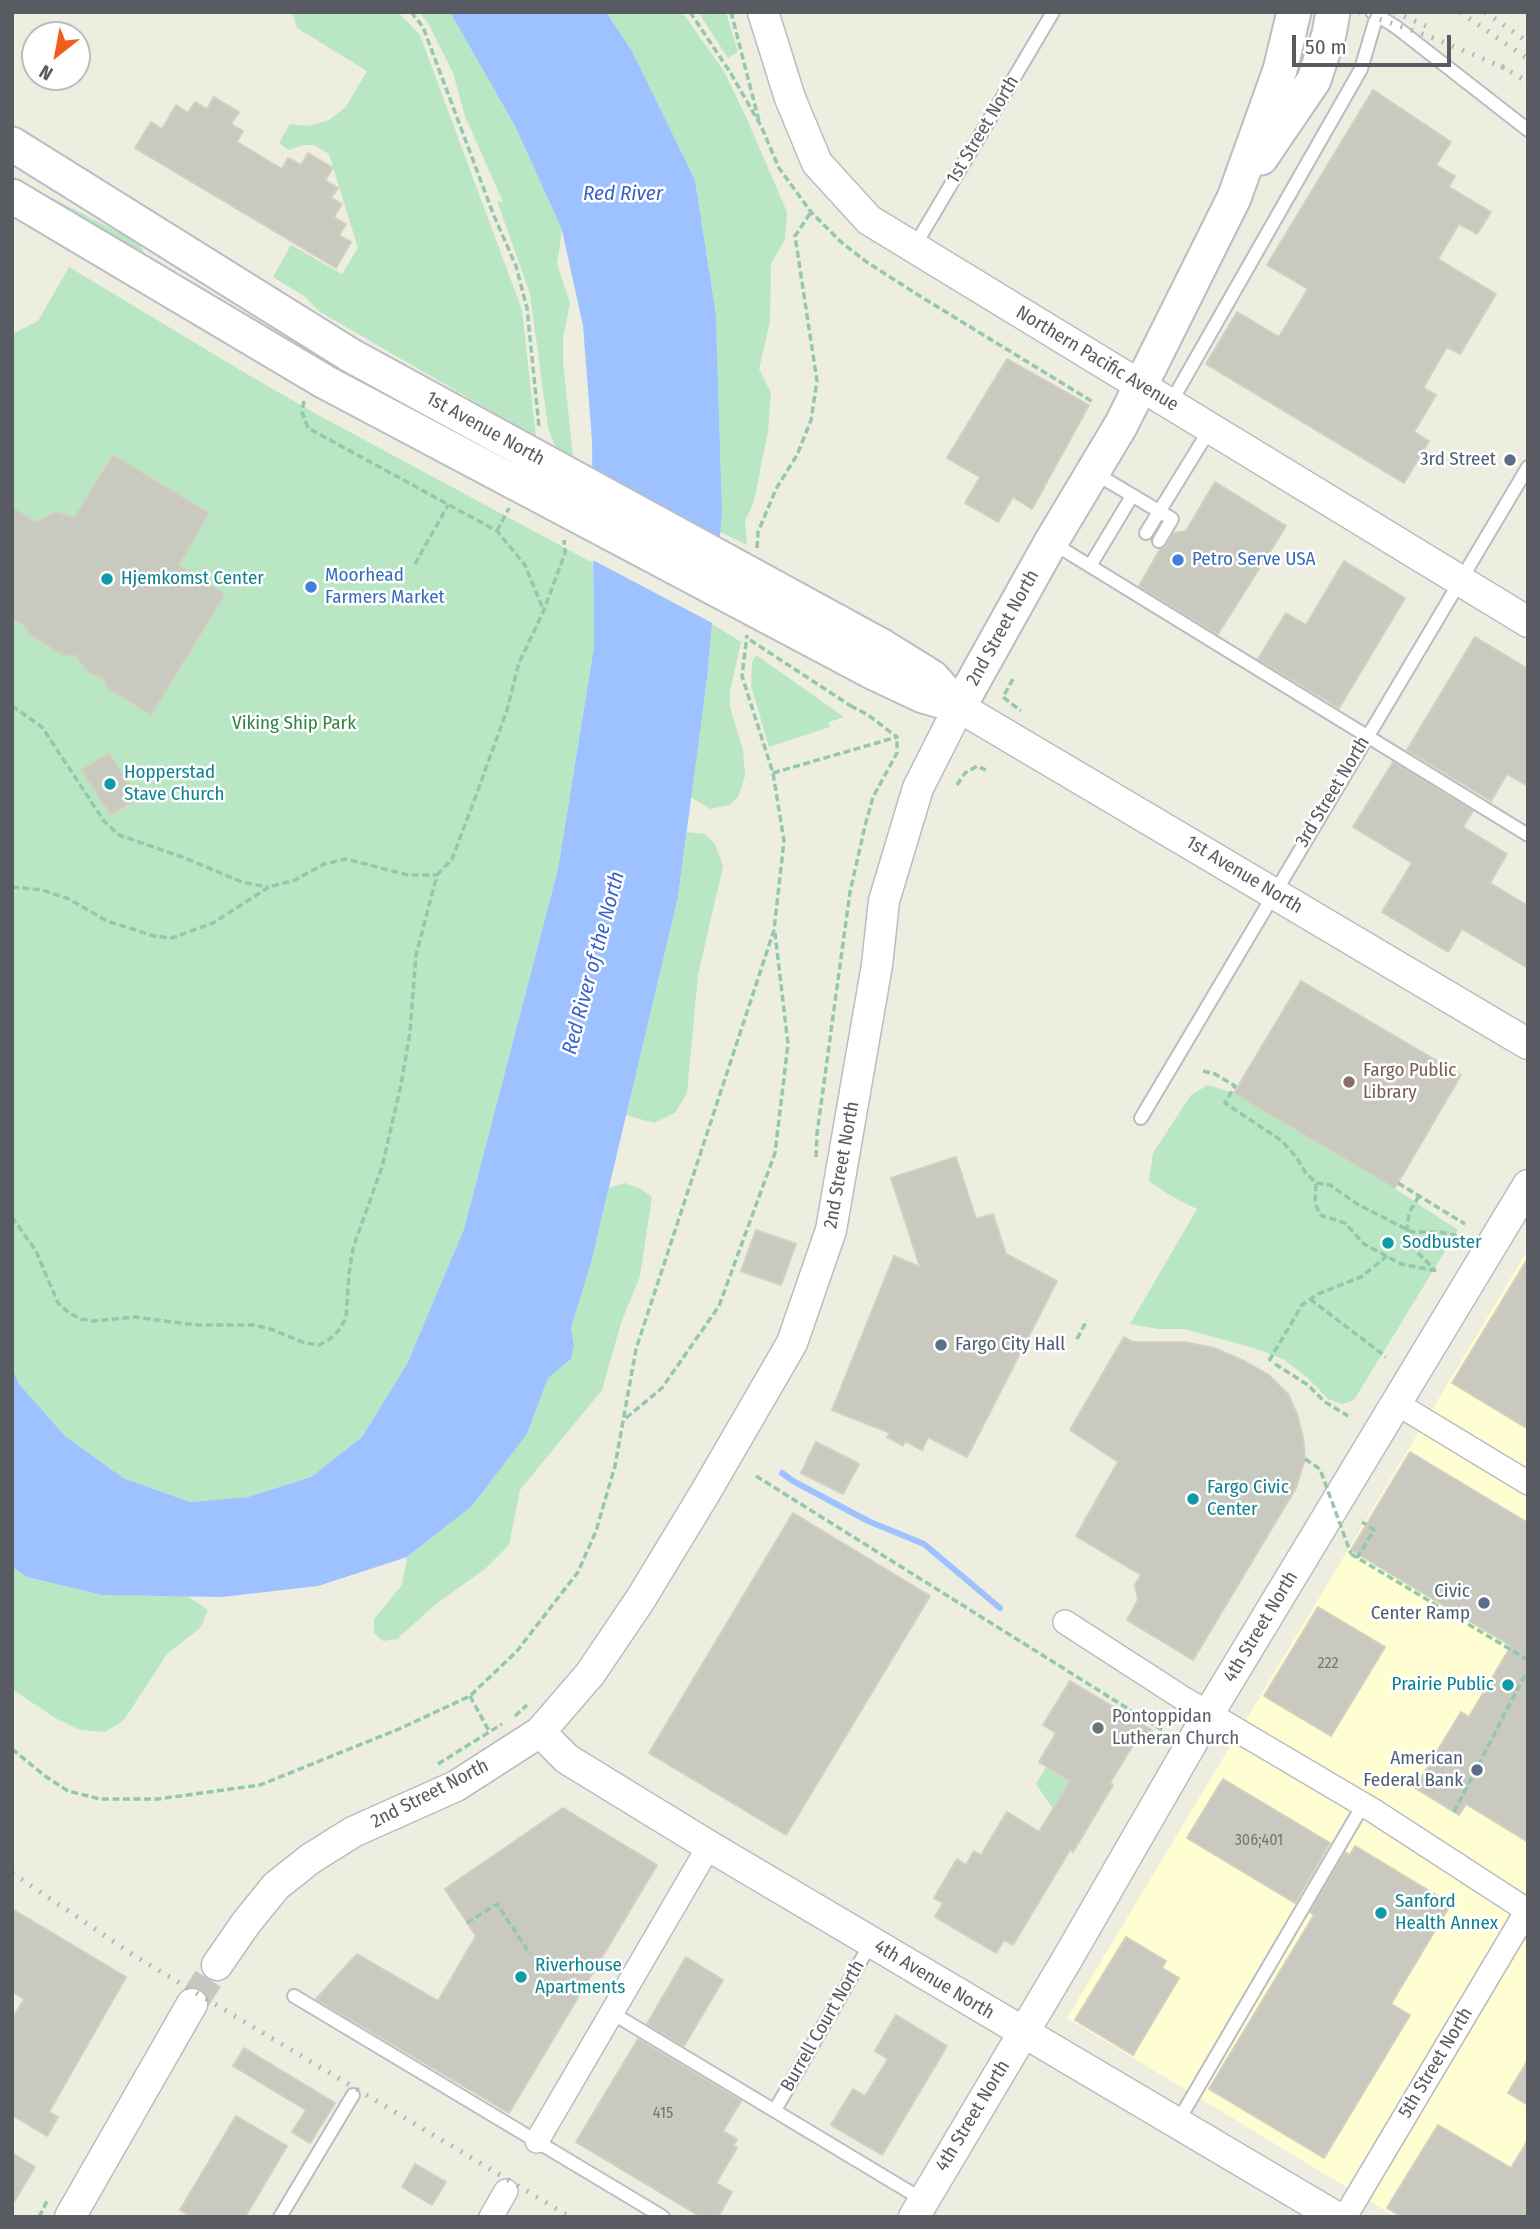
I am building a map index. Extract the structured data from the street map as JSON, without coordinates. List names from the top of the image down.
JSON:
{
  "streets": {
    "main road": ["1st Avenue North", "2nd Street North"],
    "street": [
      "Northern Pacific Avenue",
      "4th Street North",
      "4th Avenue North",
      "5th Street North"
    ],
    "lane": ["1st Street North", "3rd Street North", "Burrell Court North"]
  },
  "crossings": [
    ["1st Street North", "Northern Pacific Avenue"],
    ["Northern Pacific Avenue", "2nd Street North"],
    ["Northern Pacific Avenue", "3rd Street North"],
    ["1st Avenue North", "2nd Street North"],
    ["1st Avenue North", "3rd Street North"],
    ["2nd Street North", "4th Avenue North"],
    ["4th Street North", "4th Avenue North"],
    ["4th Avenue North", "Burrell Court North"]
  ],
  "water": ["Red River", "Red River of the North"],
  "parks": ["Viking Ship Park"],
  "places": [
    "3rd Street",
    "Petro Serve USA",
    "Hjemkomst Center",
    "Moorhead Farmers Market",
    "Hopperstad Stave Church",
    "Fargo Public Library",
    "Sodbuster",
    "Fargo City Hall",
    "Fargo Civic Center",
    "Civic Center Ramp",
    "Prairie Public",
    "Pontoppidan Lutheran Church",
    "American Federal Bank",
    "Sanford Health Annex",
    "Riverhouse Apartments"
  ],
  "house_numbers": ["222", "306;401", "415"],
  "scale_bar": "50 m",
  "north": "bottom left"
}
